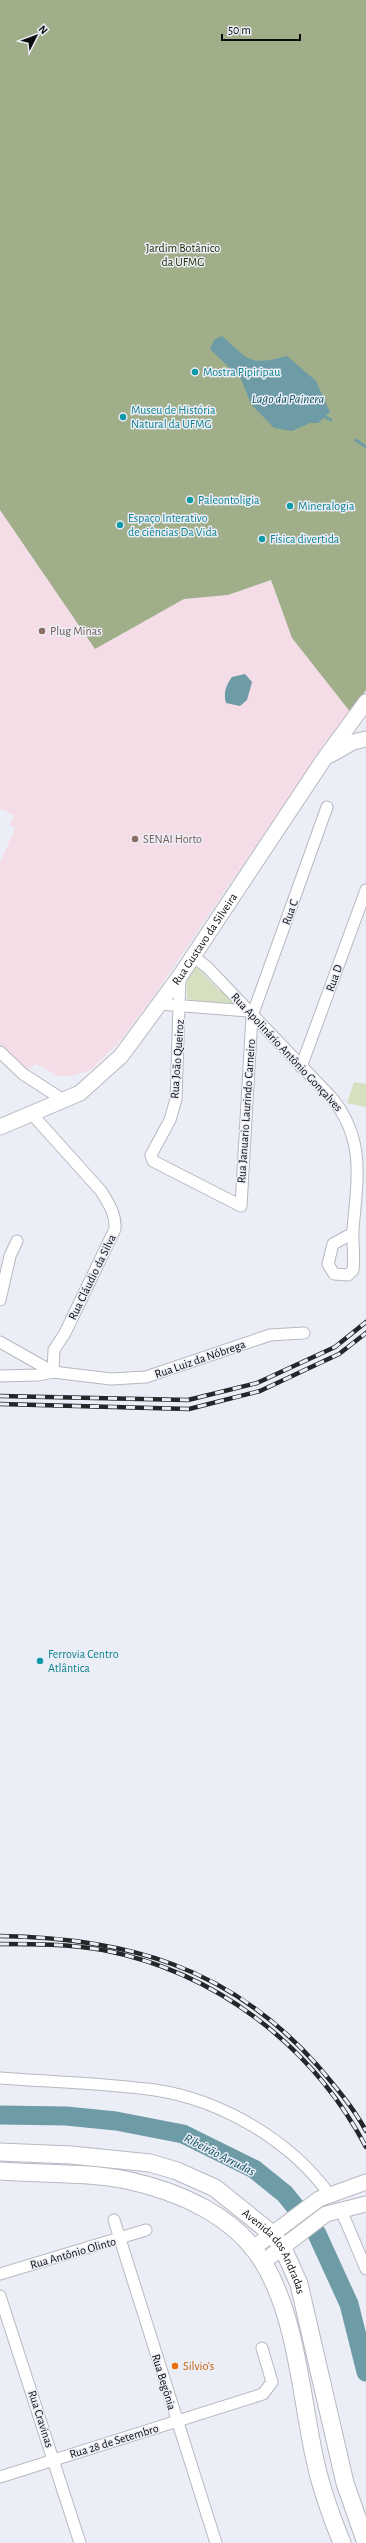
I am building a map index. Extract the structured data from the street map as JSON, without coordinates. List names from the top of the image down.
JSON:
{
  "streets": {
    "main road": ["Rua Gustavo da Silveira", "Avenida dos Andradas"],
    "street": [
      "Rua C",
      "Rua D",
      "Rua Apolinário Antônio Gonçalves",
      "Rua João Queiroz",
      "Rua Januario Laurindo Carneiro",
      "Rua Cláudio da Silva",
      "Rua Luiz da Nóbrega",
      "Rua Antônio Olinto",
      "Rua Begônia",
      "Rua Cravinas",
      "Rua 28 de Setembro"
    ]
  },
  "crossings": [
    ["Rua C", "Rua Apolinário Antônio Gonçalves"],
    ["Rua C", "Rua Januario Laurindo Carneiro"],
    ["Rua Gustavo da Silveira", "Rua Apolinário Antônio Gonçalves"],
    ["Rua Gustavo da Silveira", "Rua João Queiroz"],
    ["Rua Gustavo da Silveira", "Rua Cláudio da Silva"],
    ["Rua D", "Rua Apolinário Antônio Gonçalves"],
    ["Rua Apolinário Antônio Gonçalves", "Rua Januario Laurindo Carneiro"],
    ["Rua João Queiroz", "Rua Januario Laurindo Carneiro"],
    ["Rua Cláudio da Silva", "Rua Luiz da Nóbrega"],
    ["Rua Antônio Olinto", "Rua Begônia"],
    ["Rua Begônia", "Rua 28 de Setembro"],
    ["Rua Cravinas", "Rua 28 de Setembro"]
  ],
  "water": ["Lago da Painera", "Ribeirão Arrudas"],
  "parks": ["Jardim Botânico da UFMG"],
  "places": [
    "Mostra Pipiripau",
    "Museu de História Natural da UFMG",
    "Paleontoligia",
    "Mineralogia",
    "Espaço Interativo de ciências Da Vida",
    "Física divertida",
    "Plug Minas",
    "SENAI Horto",
    "Ferrovia Centro Atlântica",
    "Silvio's"
  ],
  "scale_bar": "50 m",
  "north": "top right"
}
